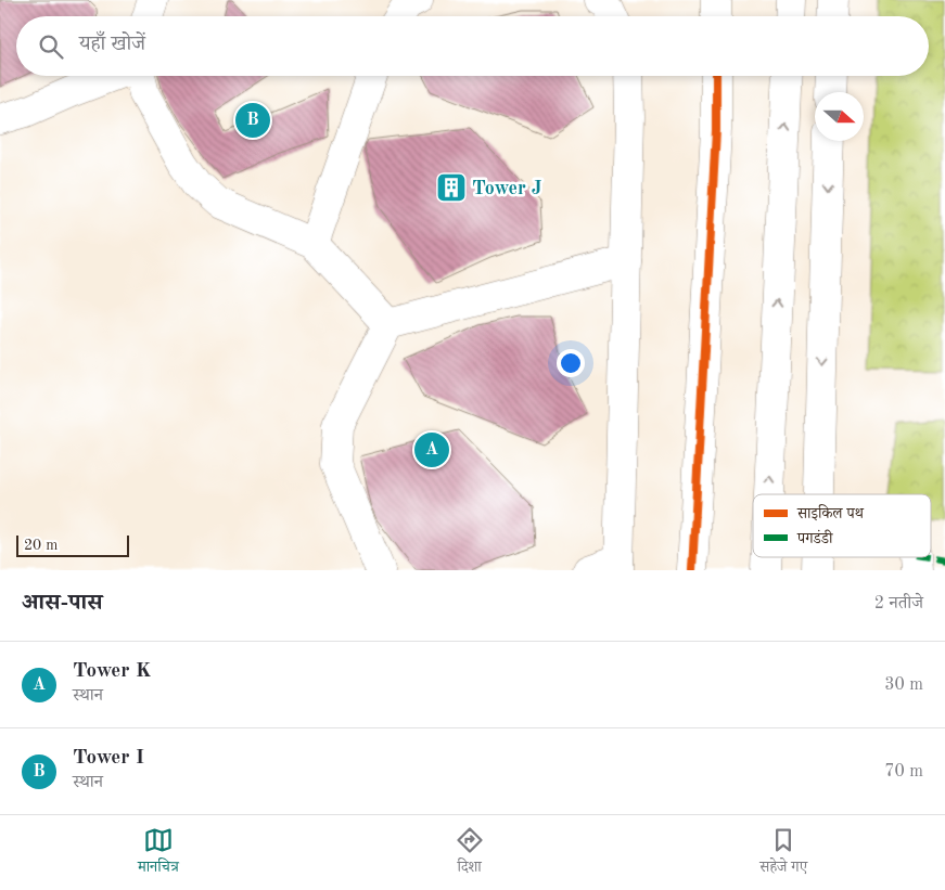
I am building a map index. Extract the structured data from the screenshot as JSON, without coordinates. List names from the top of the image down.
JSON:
{
  "places": {
    "building": ["Tower J"]
  },
  "legend": ["साइकिल पथ", "पगडंडी"],
  "scale_bar": "20 m",
  "north": "right",
  "page": {
    "search": "यहाँ खोजें",
    "pins": ["B", "A"],
    "scale": "20 m",
    "heading": ["आस-पास", "2 नतीजे"],
    "list": [
      {
        "mark": "A",
        "name": "Tower K",
        "note": "स्थान",
        "value": "30 m"
      },
      {
        "mark": "B",
        "name": "Tower I",
        "note": "स्थान",
        "value": "70 m"
      }
    ],
    "nav": ["मानचित्र", "दिशा", "सहेजे गए"]
  }
}
